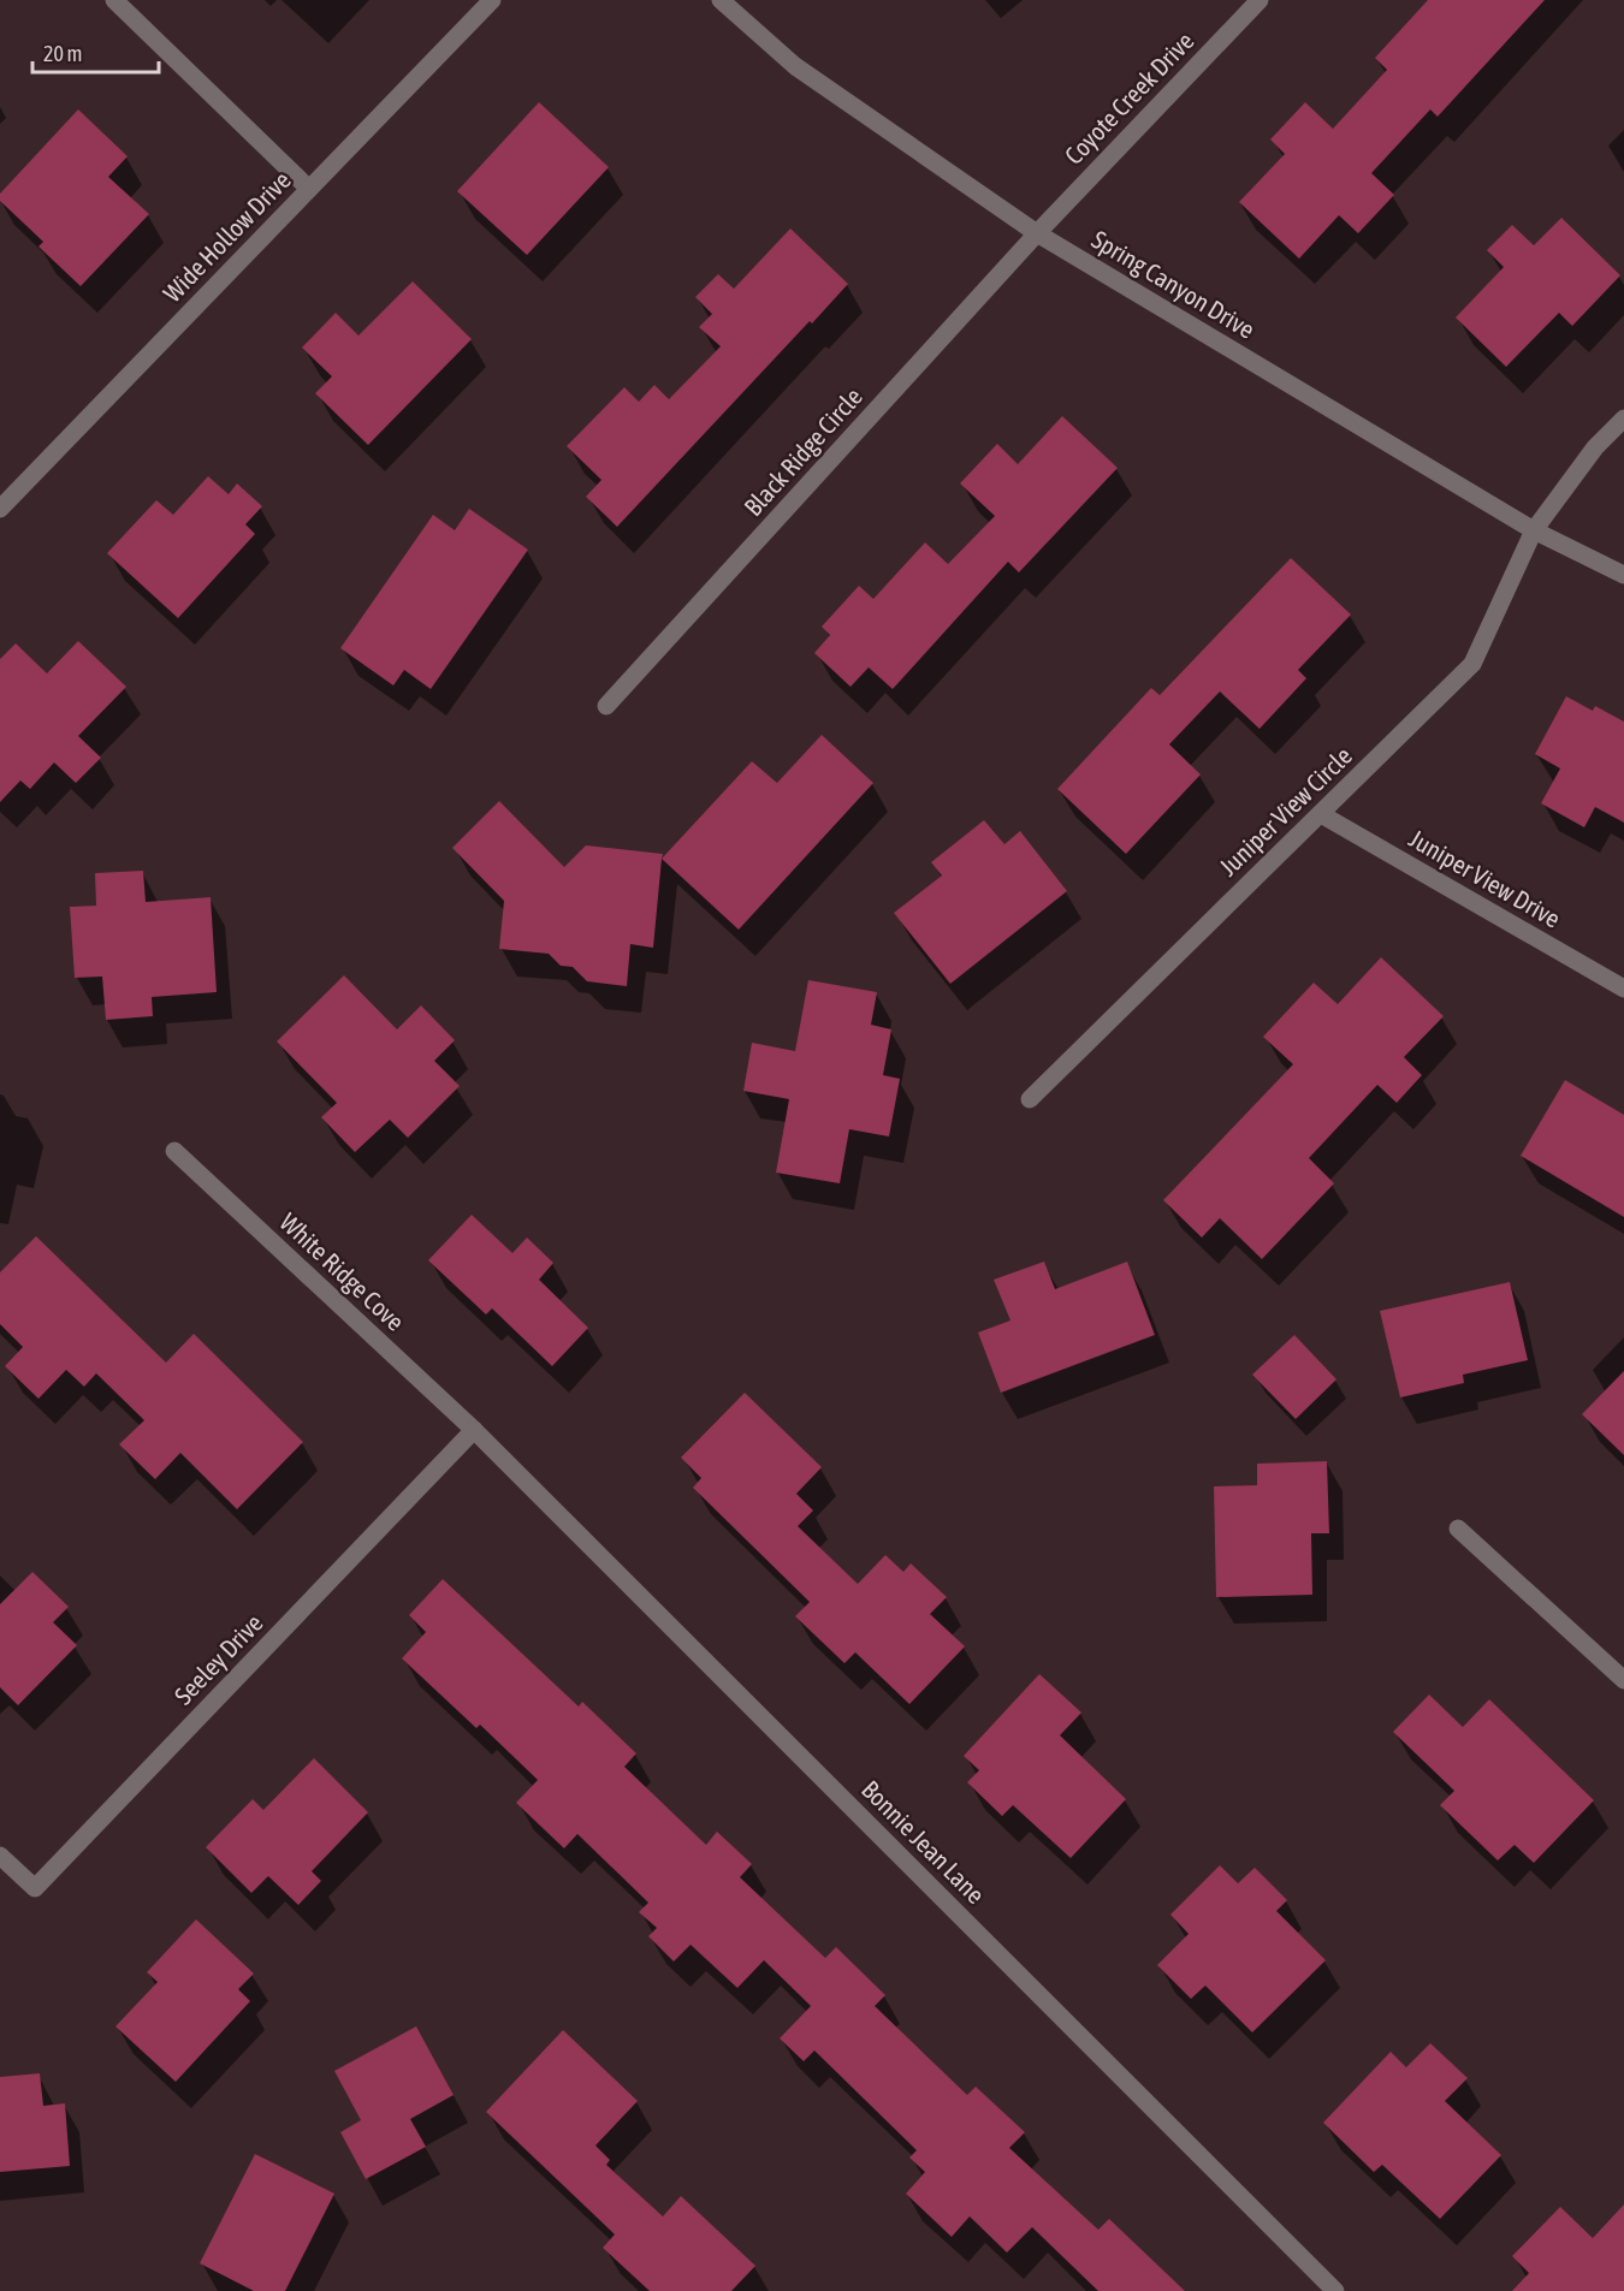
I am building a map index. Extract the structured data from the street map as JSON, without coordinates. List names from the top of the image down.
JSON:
{
  "streets": {
    "street": [
      "Coyote Creek Drive",
      "Wide Hollow Drive",
      "Spring Canyon Drive",
      "Black Ridge Circle",
      "Juniper View Circle",
      "Juniper View Drive",
      "White Ridge Cove",
      "Seeley Drive",
      "Bonnie Jean Lane"
    ]
  },
  "crossings": [
    ["Coyote Creek Drive", "Spring Canyon Drive"],
    ["Coyote Creek Drive", "Black Ridge Circle"],
    ["Spring Canyon Drive", "Black Ridge Circle"],
    ["Spring Canyon Drive", "Juniper View Circle"],
    ["Juniper View Circle", "Juniper View Drive"],
    ["White Ridge Cove", "Seeley Drive"],
    ["White Ridge Cove", "Bonnie Jean Lane"],
    ["Seeley Drive", "Bonnie Jean Lane"]
  ],
  "scale_bar": "20 m"
}
